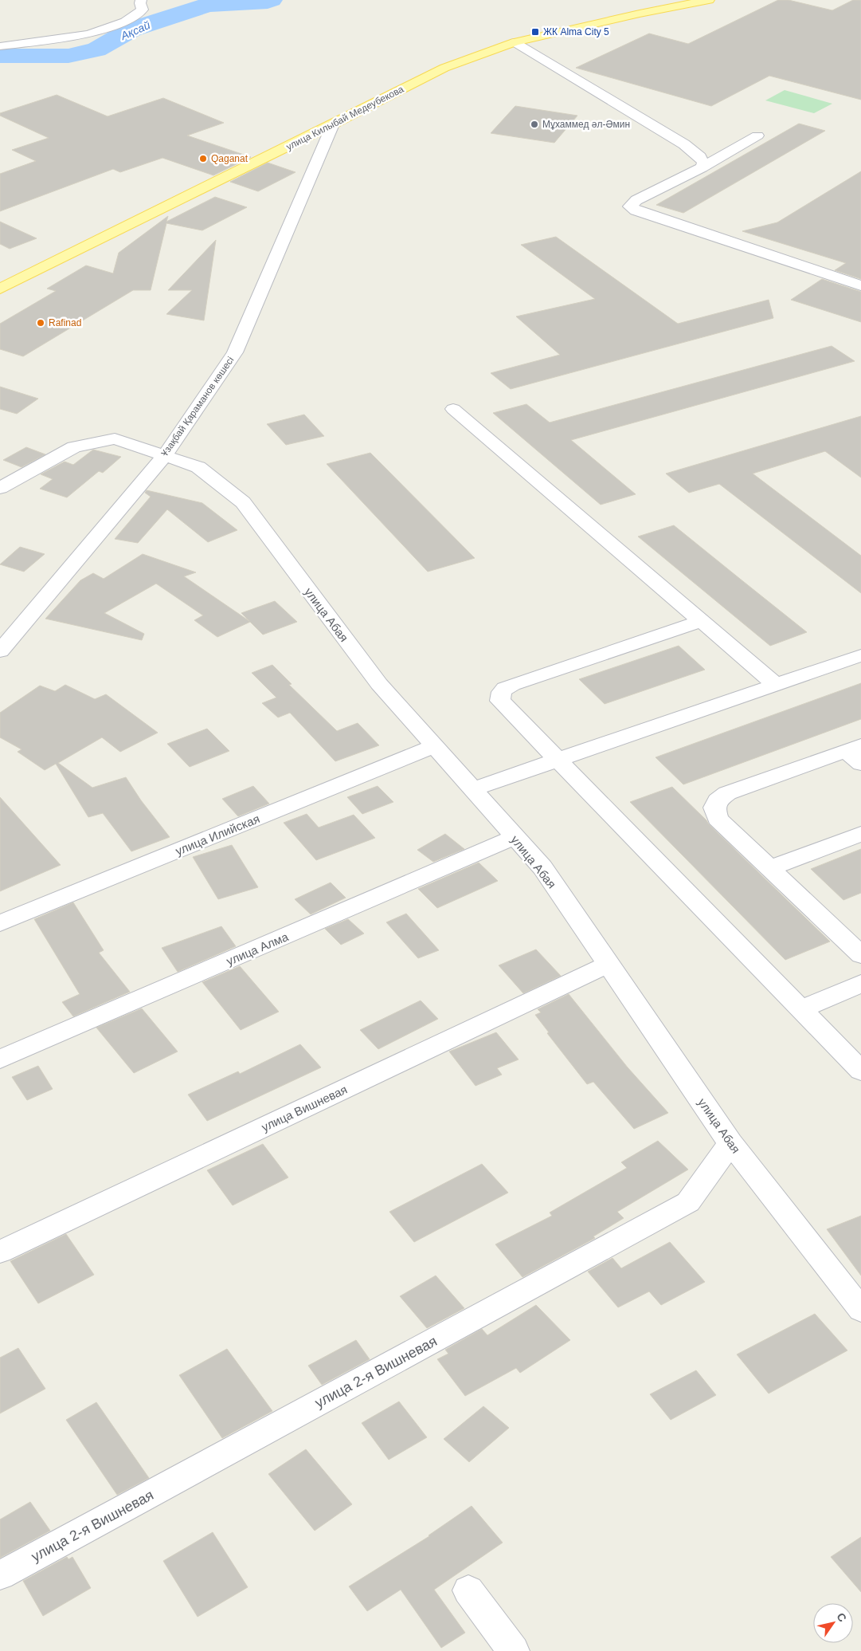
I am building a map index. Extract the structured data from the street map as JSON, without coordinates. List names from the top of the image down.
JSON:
{
  "streets": {
    "main road": ["улица Килыбай Медеубекова"],
    "street": [
      "Ұзақбай Қараманов көшесі",
      "улица Абая",
      "улица Илийская",
      "улица Алма",
      "улица Вишневая",
      "улица 2-я Вишневая"
    ]
  },
  "crossings": [
    ["улица Килыбай Медеубекова", "Ұзақбай Қараманов көшесі"],
    ["Ұзақбай Қараманов көшесі", "улица Абая"],
    ["улица Абая", "улица Илийская"],
    ["улица Абая", "улица Алма"],
    ["улица Абая", "улица Вишневая"],
    ["улица Абая", "улица 2-я Вишневая"]
  ],
  "water": ["Ақсай"],
  "places": {
    "transit": ["ЖК Alma City 5"],
    "other": ["Мұхаммед әл-Әмин", "Qaganat", "Rafinad"]
  },
  "north": "top right"
}
